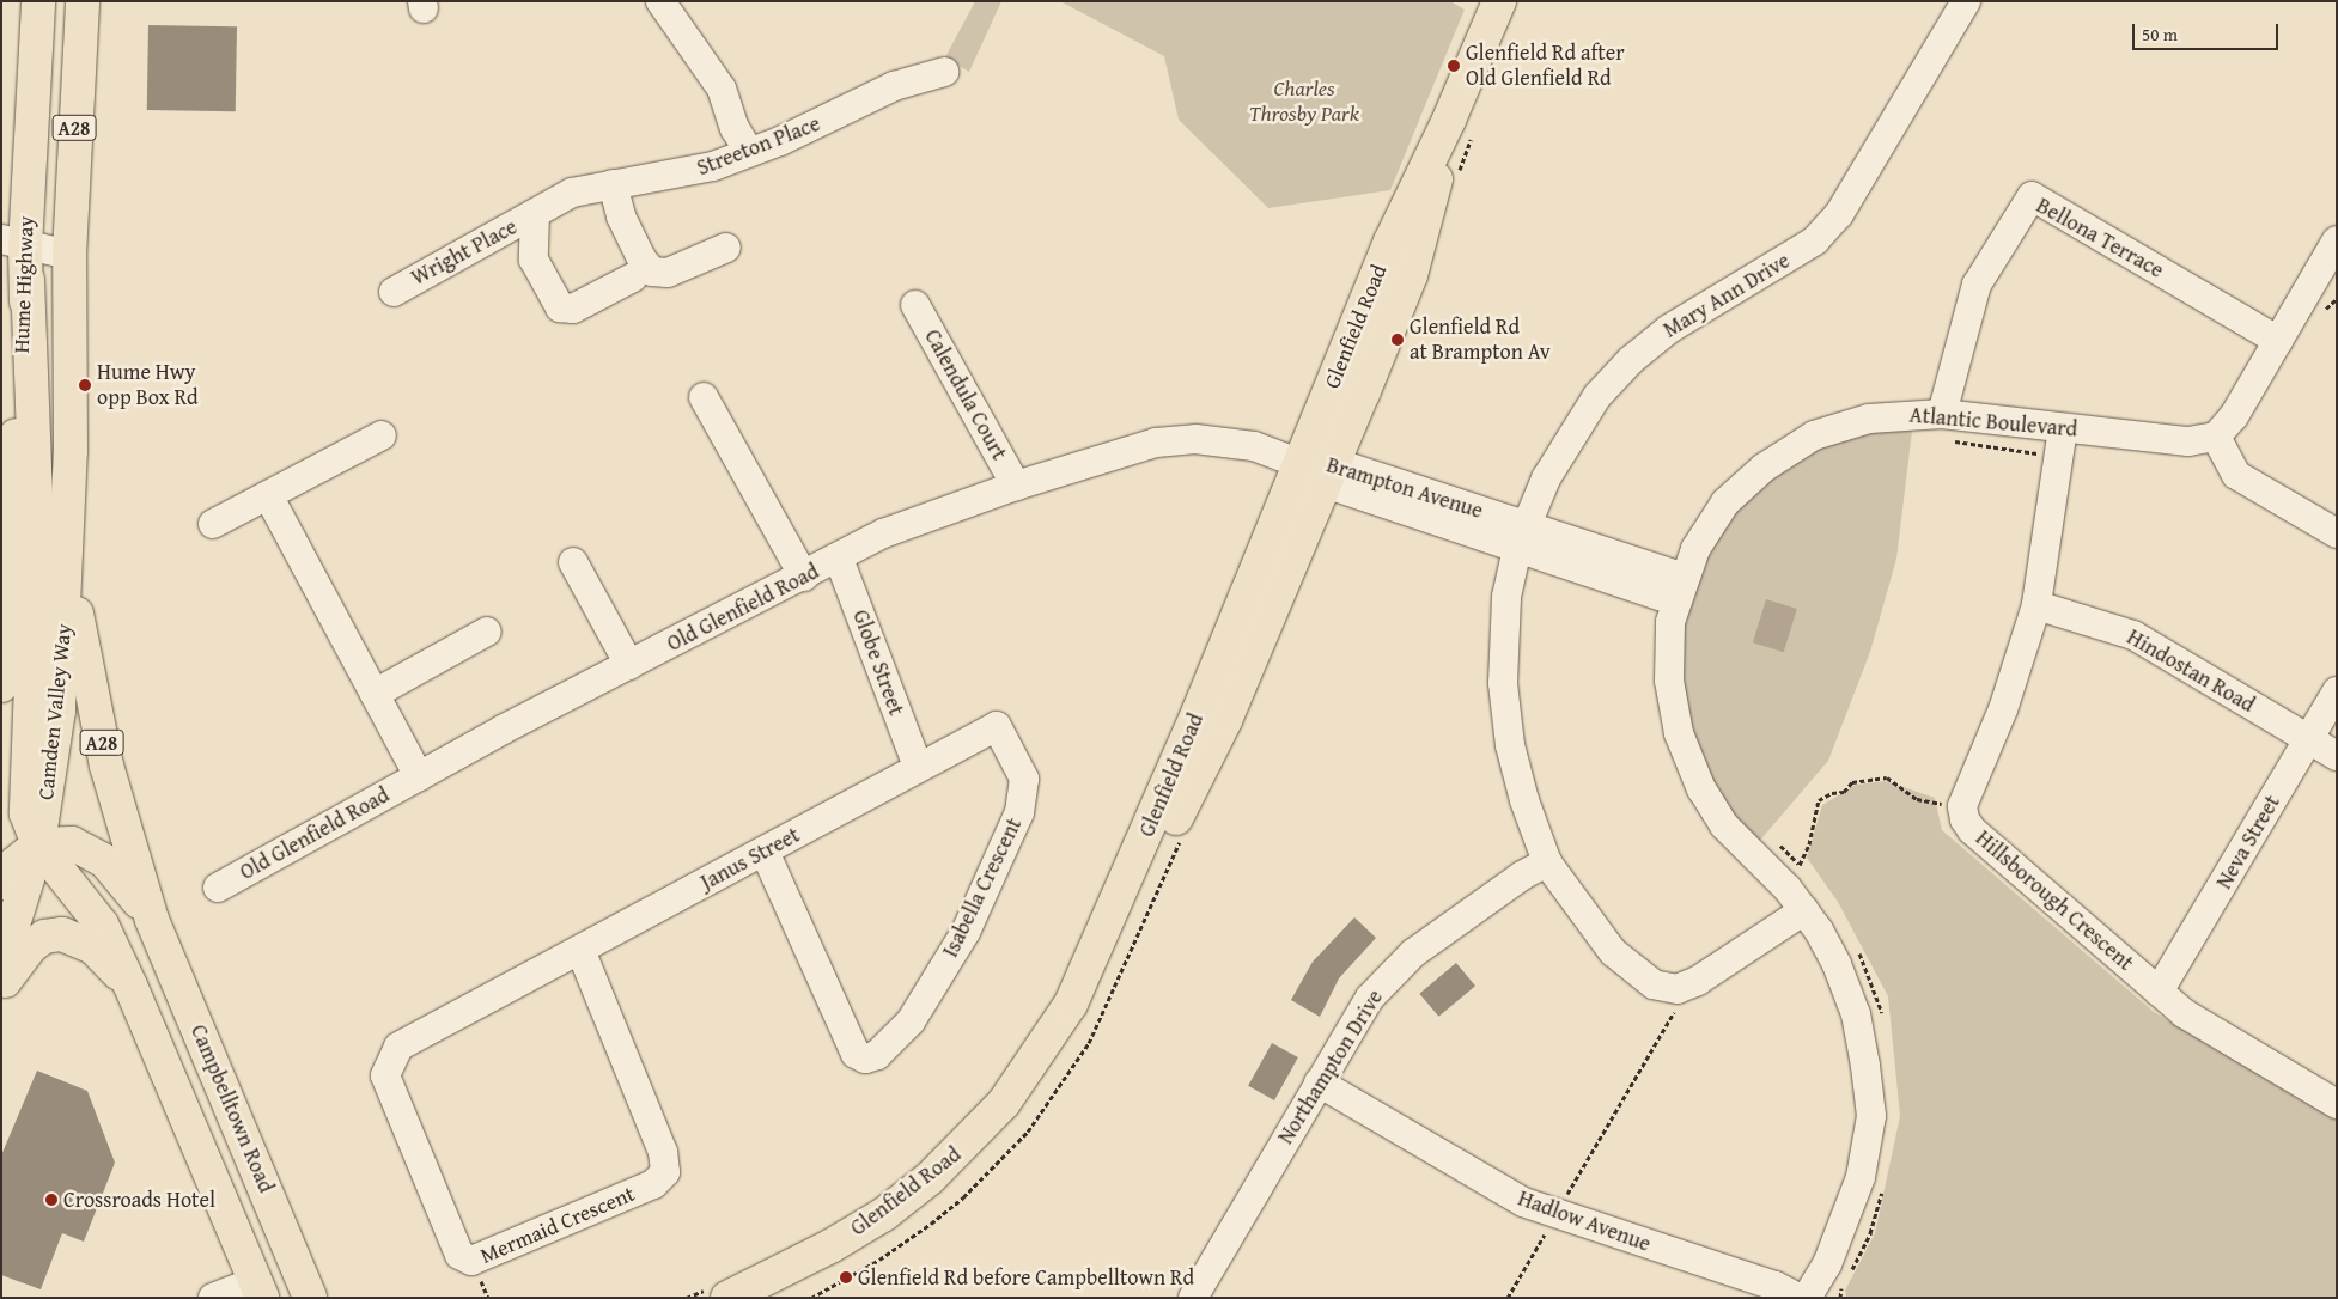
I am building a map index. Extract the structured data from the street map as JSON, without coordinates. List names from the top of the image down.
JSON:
{
  "streets": {
    "main road": [
      "A28",
      "Hume Highway",
      "Glenfield Road",
      "Camden Valley Way",
      "Campbelltown Road"
    ],
    "street": [
      "Streeton Place",
      "Bellona Terrace",
      "Wright Place",
      "Mary Ann Drive",
      "Calendula Court",
      "Atlantic Boulevard",
      "Brampton Avenue",
      "Old Glenfield Road",
      "Globe Street",
      "Hindostan Road",
      "Neva Street",
      "Janus Street",
      "Isabella Crescent",
      "Hillsborough Crescent",
      "Northampton Drive",
      "Hadlow Avenue",
      "Mermaid Crescent"
    ]
  },
  "crossings": [
    ["A28", "Hume Highway"],
    ["A28", "Camden Valley Way"],
    ["A28", "Campbelltown Road"],
    ["Streeton Place", "Wright Place"],
    ["Bellona Terrace", "Atlantic Boulevard"],
    ["Mary Ann Drive", "Brampton Avenue"],
    ["Mary Ann Drive", "Northampton Drive"],
    ["Glenfield Road", "Brampton Avenue"],
    ["Glenfield Road", "Old Glenfield Road"],
    ["Calendula Court", "Old Glenfield Road"],
    ["Atlantic Boulevard", "Brampton Avenue"],
    ["Brampton Avenue", "Old Glenfield Road"],
    ["Old Glenfield Road", "Globe Street"],
    ["Globe Street", "Janus Street"],
    ["Globe Street", "Isabella Crescent"],
    ["Hindostan Road", "Neva Street"],
    ["Neva Street", "Hillsborough Crescent"],
    ["Janus Street", "Isabella Crescent"],
    ["Janus Street", "Mermaid Crescent"],
    ["Northampton Drive", "Hadlow Avenue"]
  ],
  "parks": ["Charles Throsby Park"],
  "places": [
    "Glenfield Rd after Old Glenfield Rd",
    "Glenfield Rd at Brampton Av",
    "Hume Hwy opp Box Rd",
    "Crossroads Hotel",
    "Glenfield Rd before Campbelltown Rd"
  ],
  "scale_bar": "50 m"
}
